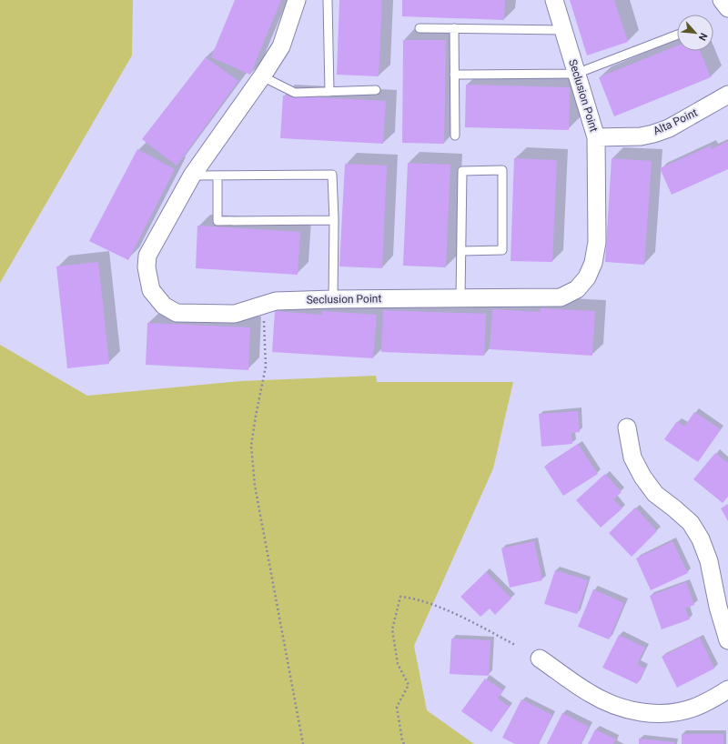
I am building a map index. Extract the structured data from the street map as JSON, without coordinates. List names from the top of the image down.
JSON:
{
  "streets": {
    "street": ["Seclusion Point", "Alta Point"]
  },
  "crossings": [
    ["Seclusion Point", "Alta Point"]
  ],
  "north": "bottom right"
}
